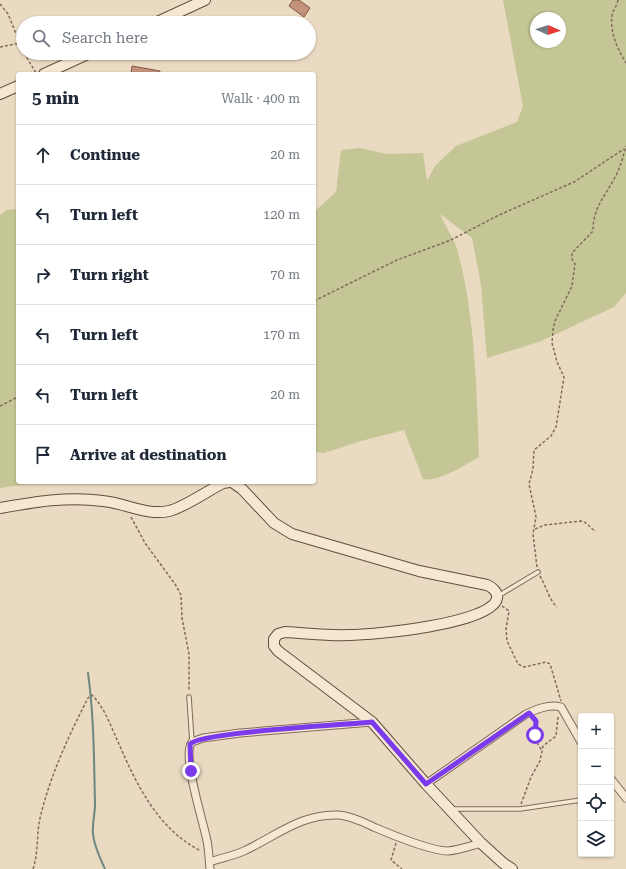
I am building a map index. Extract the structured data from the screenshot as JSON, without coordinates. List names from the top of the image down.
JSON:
{
  "north": "right",
  "page": {
    "search": "Search here",
    "heading": ["5 min", "Walk · 400 m"],
    "list": [
      ["Continue", "20 m"],
      ["Turn left", "120 m"],
      ["Turn right", "70 m"],
      ["Turn left", "170 m"],
      ["Turn left", "20 m"],
      "Arrive at destination"
    ],
    "map_buttons": ["+", "−"]
  }
}
